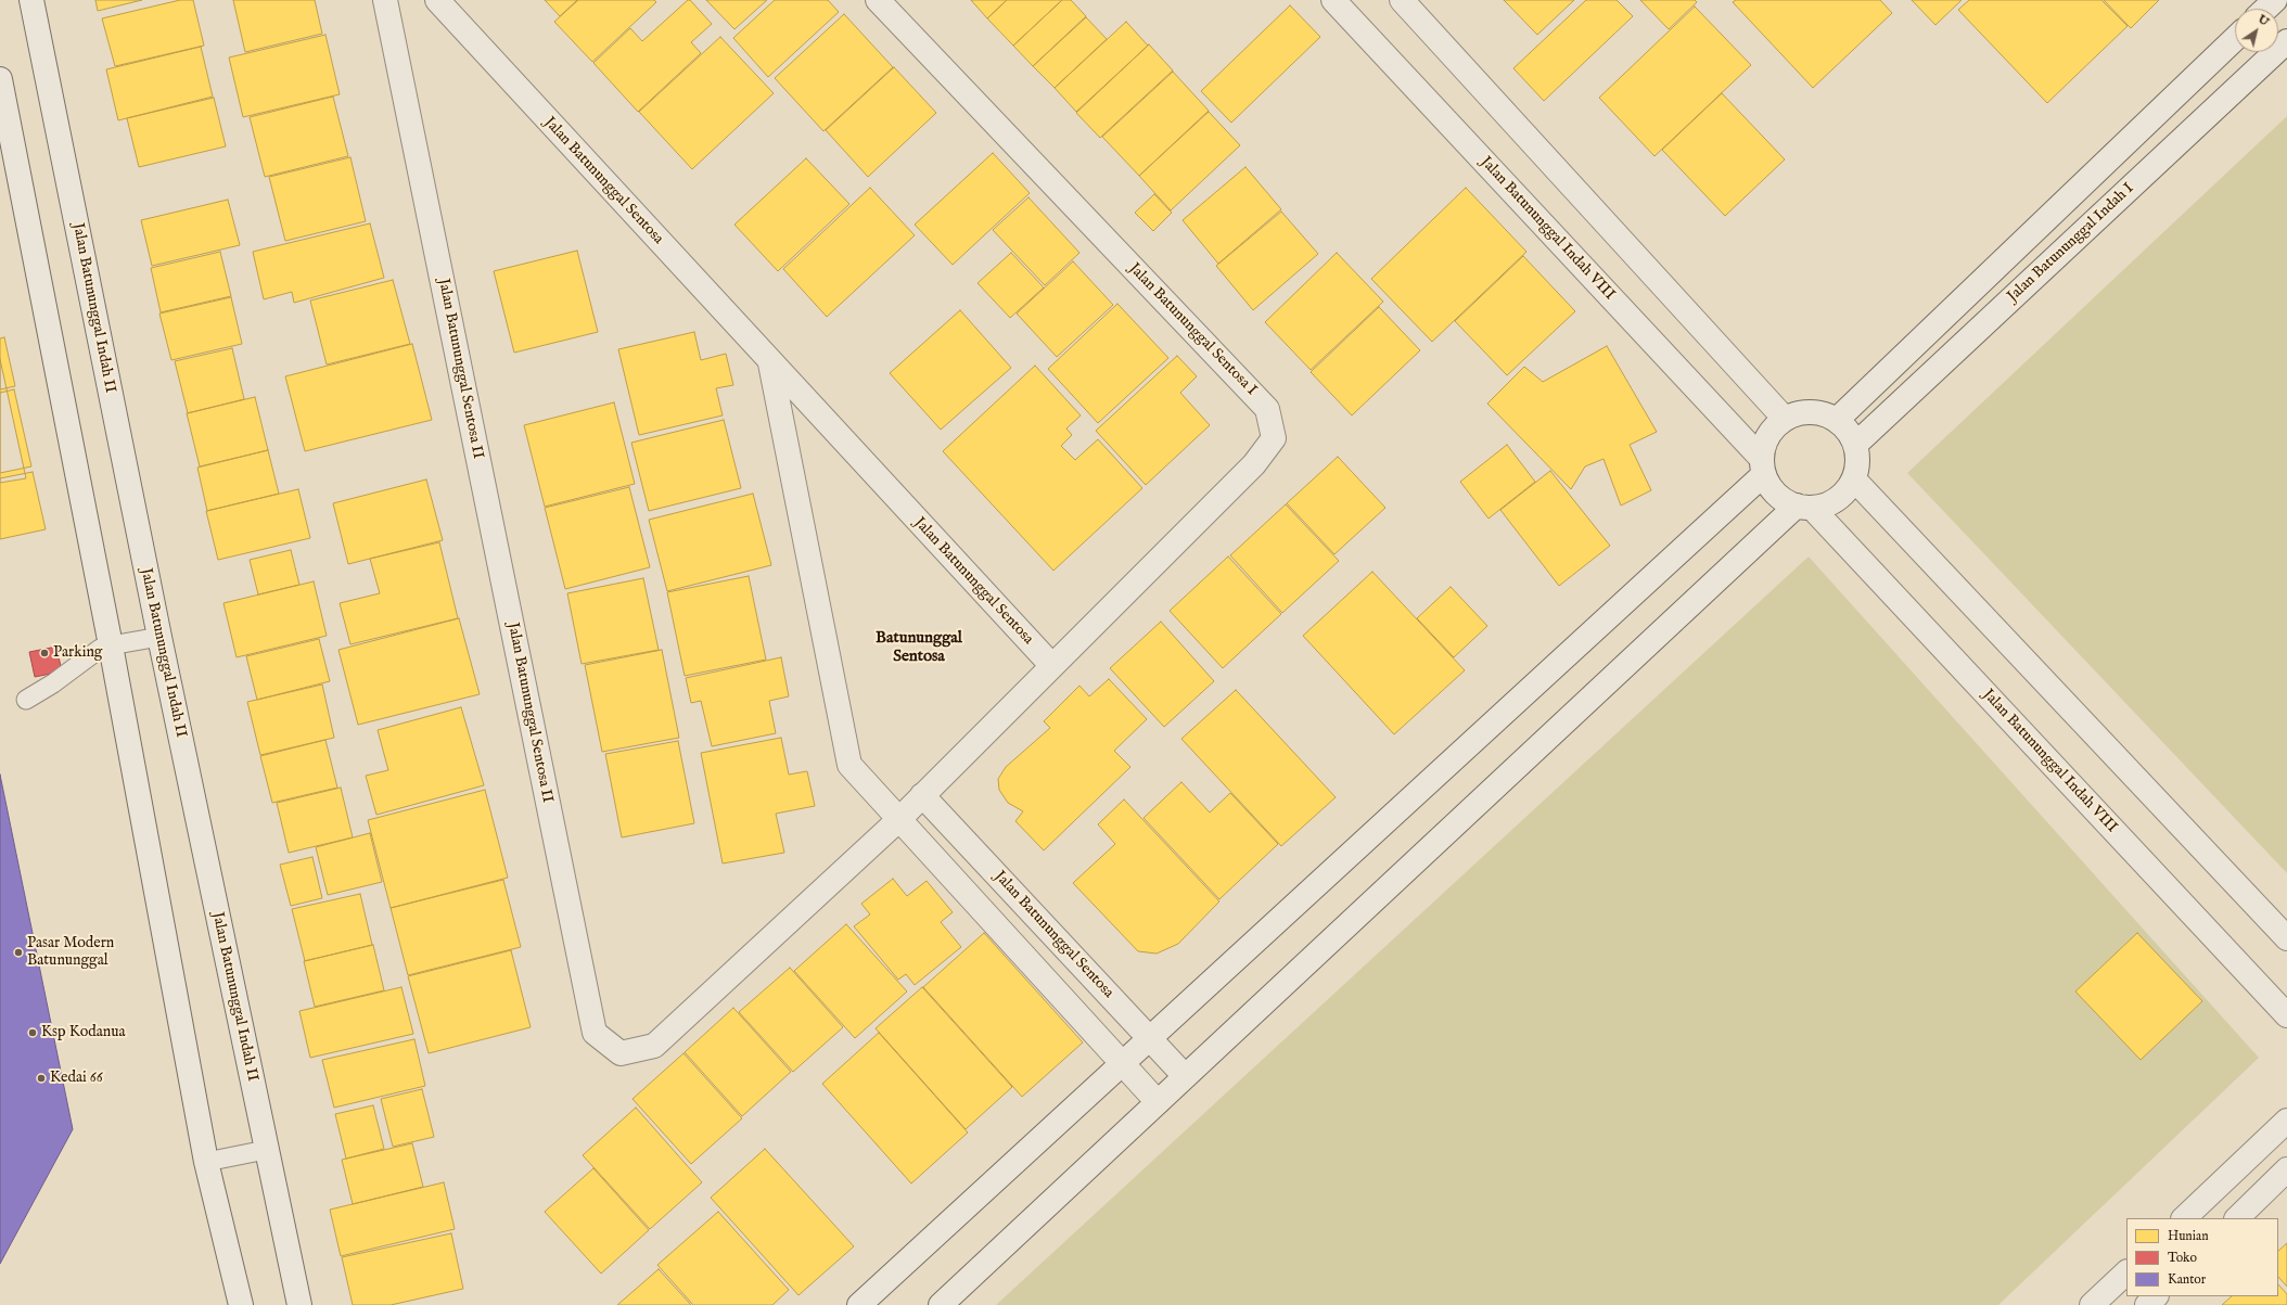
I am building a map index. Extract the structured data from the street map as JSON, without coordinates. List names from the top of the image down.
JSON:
{
  "streets": {
    "street": [
      "Jalan Batununggal Sentosa",
      "Jalan Batununggal Indah VIII",
      "Jalan Batununggal Indah I",
      "Jalan Batununggal Indah II",
      "Jalan Batununggal Sentosa I",
      "Jalan Batununggal Sentosa II"
    ]
  },
  "crossings": [
    ["Jalan Batununggal Sentosa", "Jalan Batununggal Sentosa I"],
    ["Jalan Batununggal Indah VIII", "Jalan Batununggal Indah I"]
  ],
  "districts": ["Batununggal Sentosa"],
  "places": [
    "Parking",
    "Pasar Modern Batununggal",
    "Ksp Kodanua",
    "Kedai 66"
  ],
  "legend": ["Hunian", "Toko", "Kantor"],
  "north": "top right"
}
